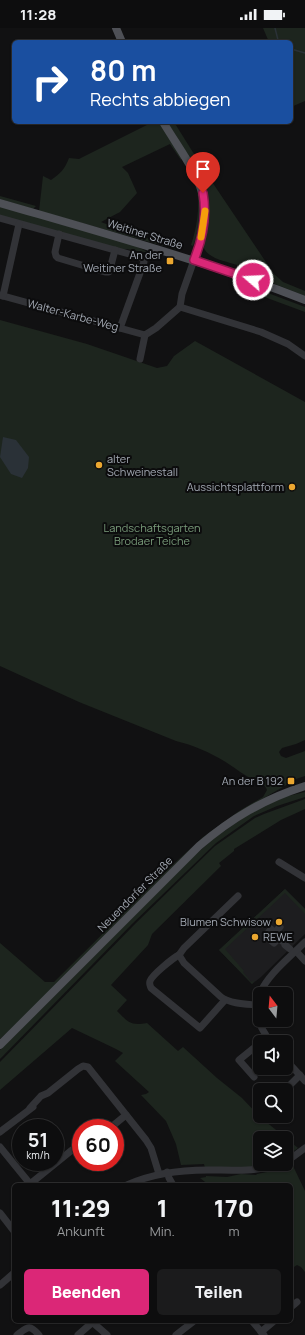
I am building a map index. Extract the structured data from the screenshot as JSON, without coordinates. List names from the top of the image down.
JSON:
{
  "streets": {
    "main road": ["Weitiner Straße", "Neuendorfer Straße"],
    "street": ["Walter-Karbe-Weg"]
  },
  "parks": ["Landschaftsgarten Brodaer Teiche"],
  "places": {
    "transit": ["An der Weitiner Straße", "An der B 192"],
    "other": [
      "alter Schweinestall",
      "Aussichtsplattform",
      "Blumen Schwisow",
      "REWE"
    ]
  },
  "north": "top",
  "page": {
    "status": "11:28",
    "turn": ["80 m", "Rechts abbiegen"],
    "speed": "51 km/h",
    "limit": "60",
    "eta": [
      "11:29",
      "Ankunft",
      "1",
      "Min.",
      "170",
      "m"
    ],
    "buttons": ["Beenden", "Teilen"]
  }
}
